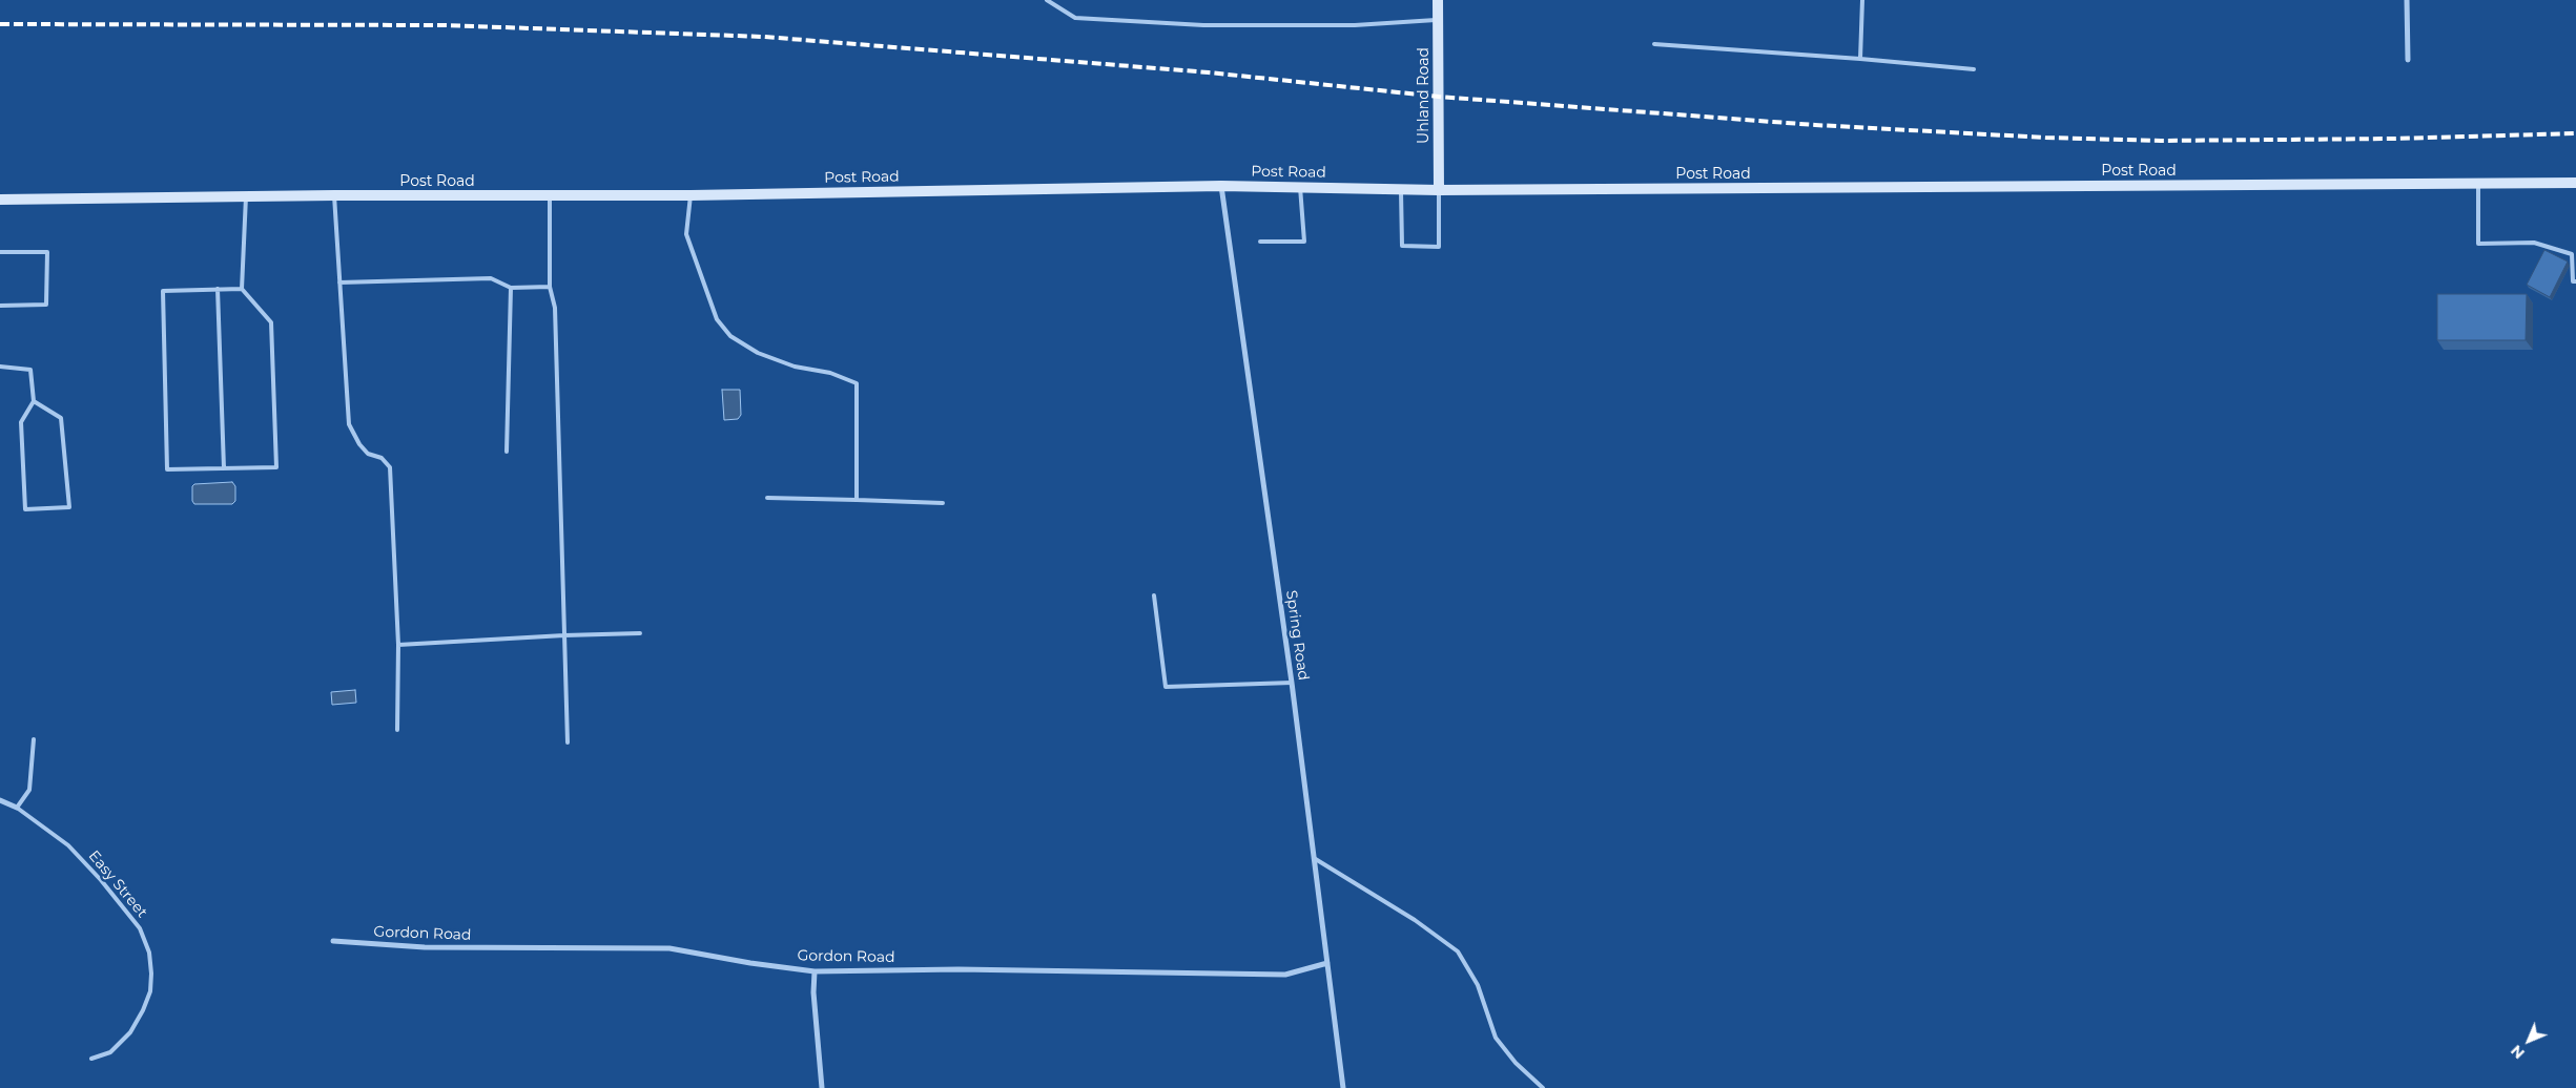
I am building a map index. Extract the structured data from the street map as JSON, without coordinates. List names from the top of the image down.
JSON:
{
  "streets": {
    "street": [
      "Uhland Road",
      "Post Road",
      "Spring Road",
      "Easy Street",
      "Gordon Road"
    ]
  },
  "crossings": [
    ["Uhland Road", "Post Road"],
    ["Post Road", "Spring Road"],
    ["Spring Road", "Gordon Road"]
  ],
  "north": "bottom left"
}
